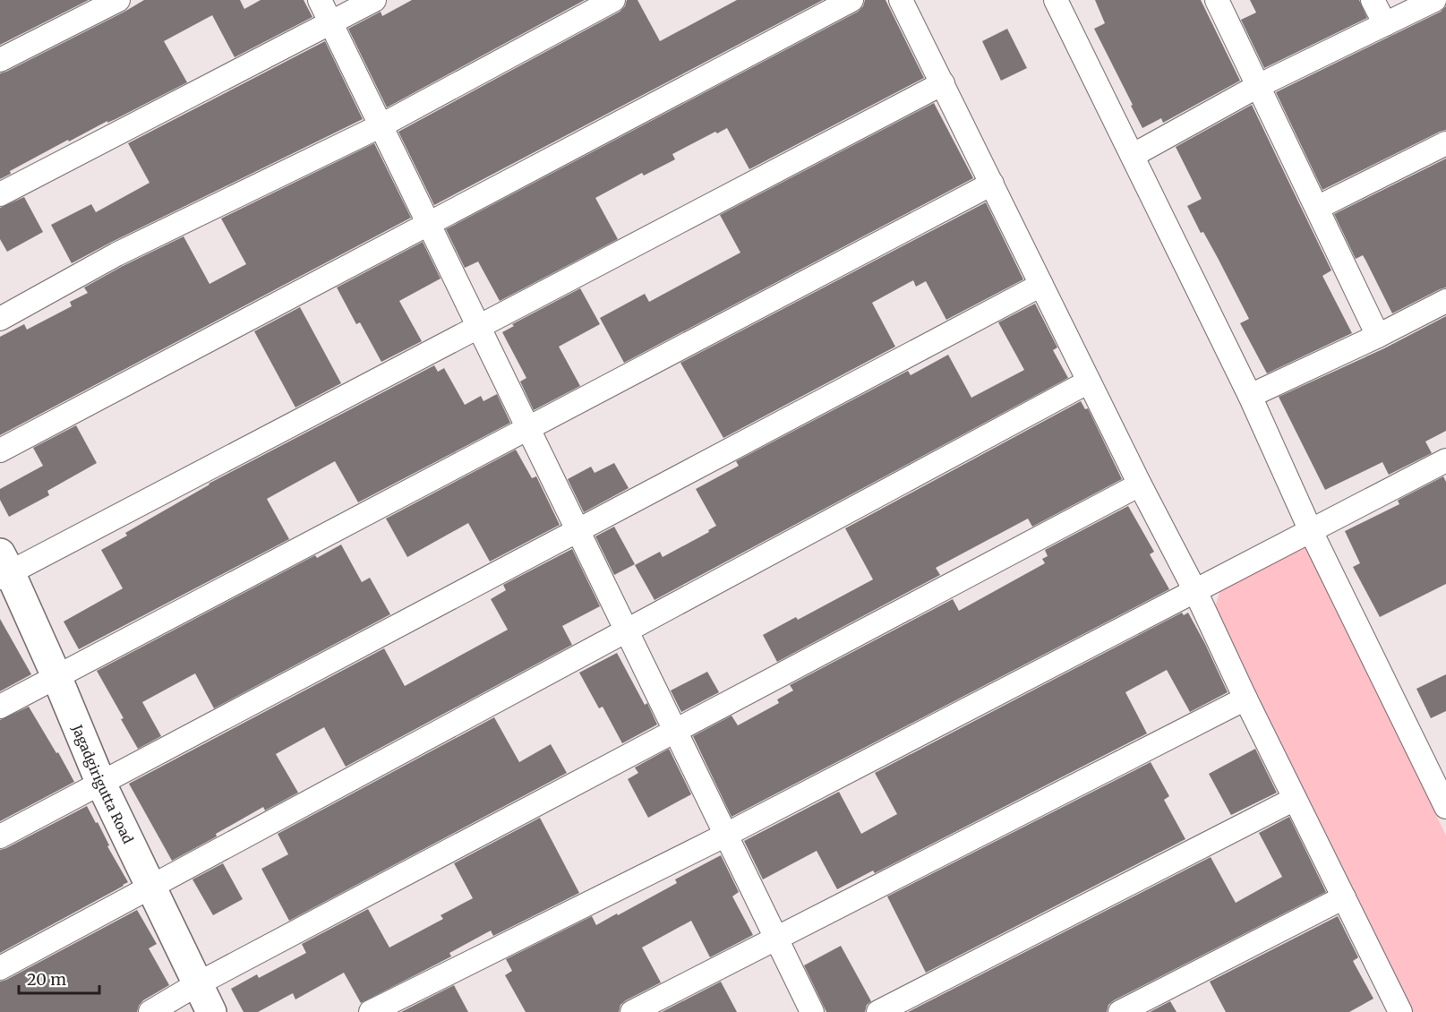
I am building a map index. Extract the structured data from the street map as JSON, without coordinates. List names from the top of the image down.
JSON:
{
  "streets": {
    "street": ["Jagadgirigutta Road"]
  },
  "scale_bar": "20 m"
}
